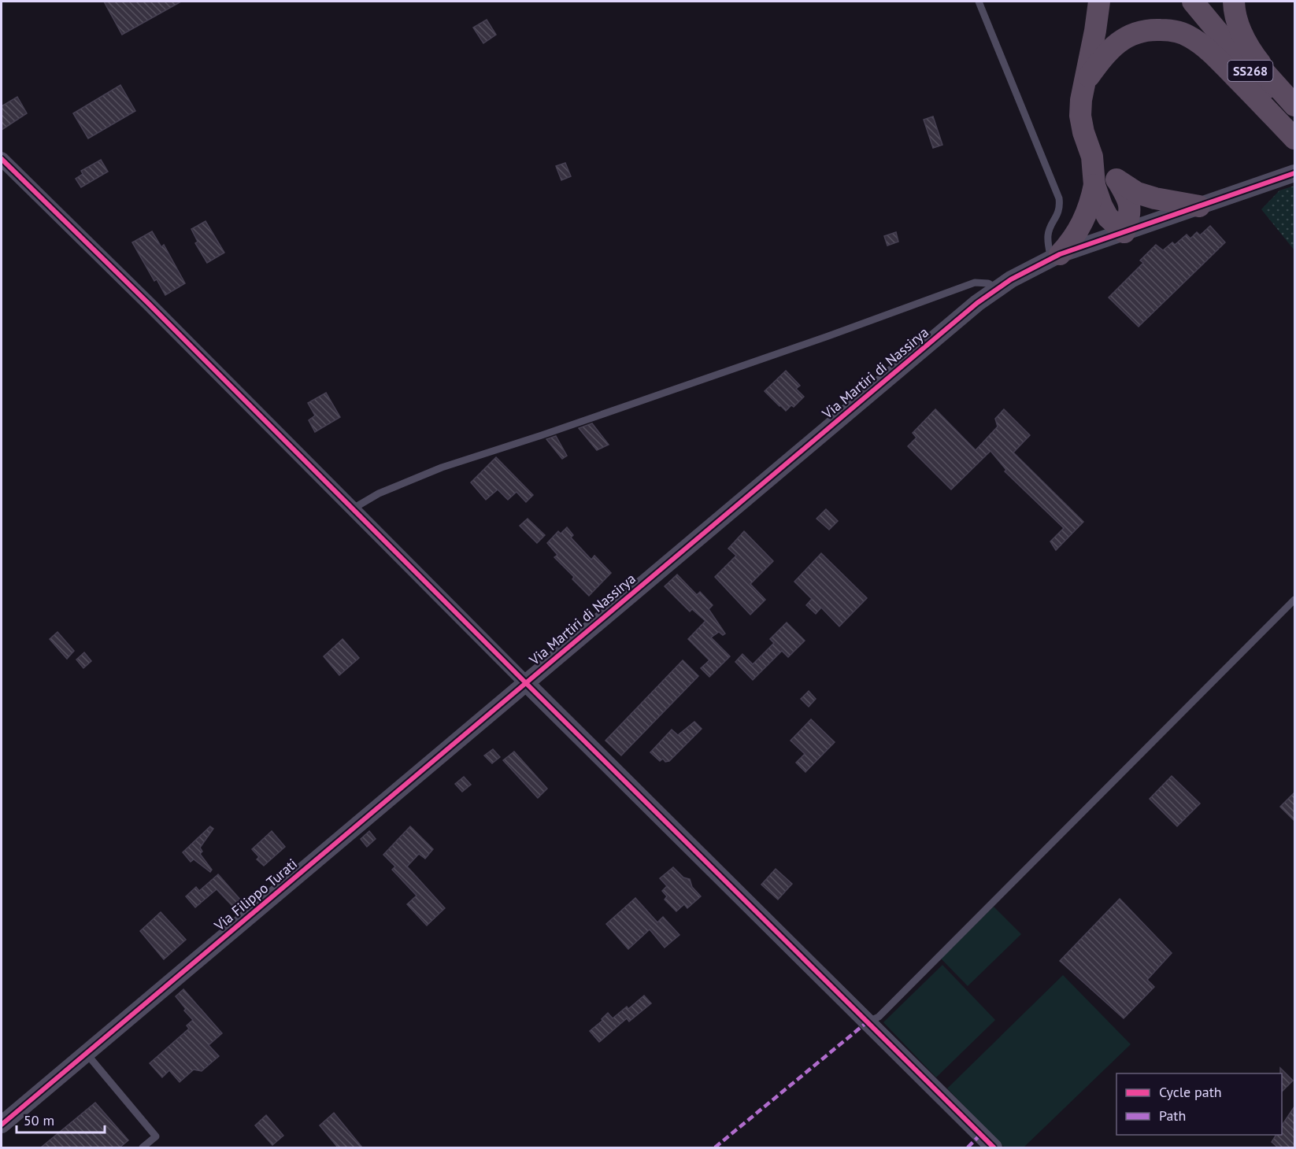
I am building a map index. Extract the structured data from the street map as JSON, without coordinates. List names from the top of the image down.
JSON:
{
  "streets": {
    "highway": ["SS268"],
    "street": ["Via Martiri di Nassirya", "Via Filippo Turati"]
  },
  "crossings": [
    ["Via Martiri di Nassirya", "Via Filippo Turati"]
  ],
  "legend": ["Cycle path", "Path"],
  "scale_bar": "50 m"
}
